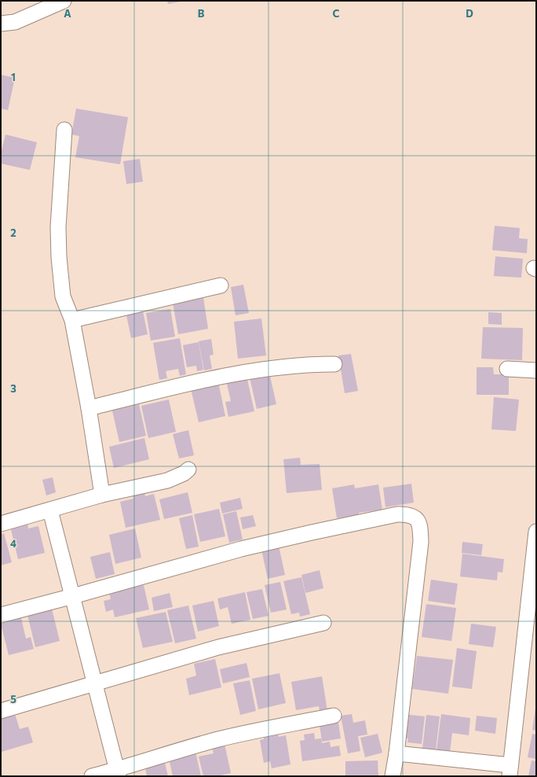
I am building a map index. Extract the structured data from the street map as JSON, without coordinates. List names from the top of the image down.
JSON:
{
  "grid": {
    "columns": [
      "A",
      "B",
      "C",
      "D"
    ],
    "rows": [
      "1",
      "2",
      "3",
      "4",
      "5"
    ]
  }
}
